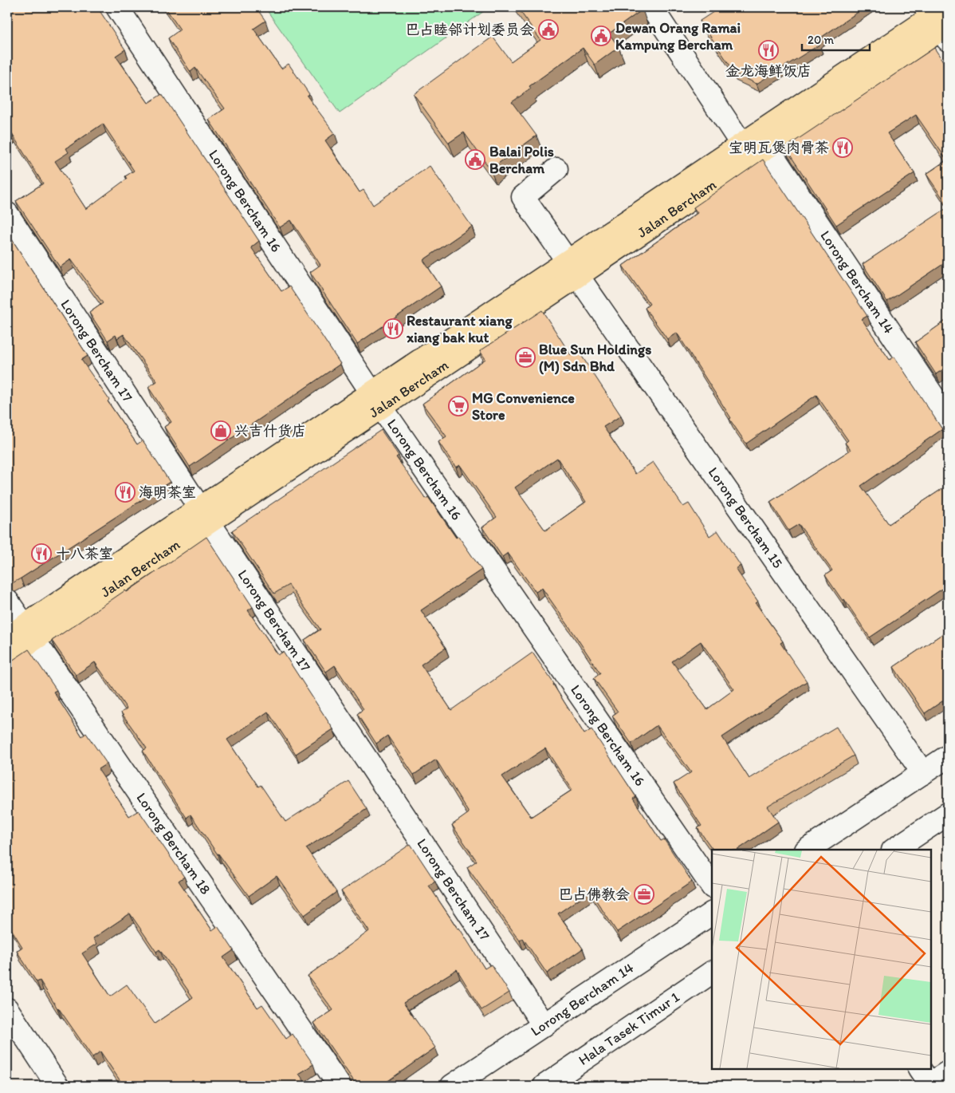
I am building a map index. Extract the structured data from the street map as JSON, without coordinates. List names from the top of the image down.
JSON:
{
  "streets": {
    "main road": ["Jalan Bercham"],
    "street": [
      "Lorong Bercham 16",
      "Lorong Bercham 14",
      "Lorong Bercham 17",
      "Lorong Bercham 15",
      "Lorong Bercham 18",
      "Hala Tasek Timur 1"
    ]
  },
  "crossings": [
    ["Lorong Bercham 16", "Jalan Bercham"],
    ["Jalan Bercham", "Lorong Bercham 14"],
    ["Jalan Bercham", "Lorong Bercham 17"],
    ["Jalan Bercham", "Lorong Bercham 15"],
    ["Jalan Bercham", "Lorong Bercham 18"],
    ["Lorong Bercham 14", "Lorong Bercham 17"]
  ],
  "places": {
    "public building": ["巴占睦邻计划委员会", "Dewan Orang Ramai Kampung Bercham", "Balai Polis Bercham"],
    "restaurant": [
      "金龙海鲜饭店",
      "宝明瓦煲肉骨茶",
      "Restaurant xiang xiang bak kut",
      "海明茶室",
      "十八茶室"
    ],
    "office": ["Blue Sun Holdings (M) Sdn Bhd", "巴占佛教会"],
    "supermarket": ["MG Convenience Store"],
    "shop": ["兴吉什货店"]
  },
  "scale_bar": "20 m"
}
